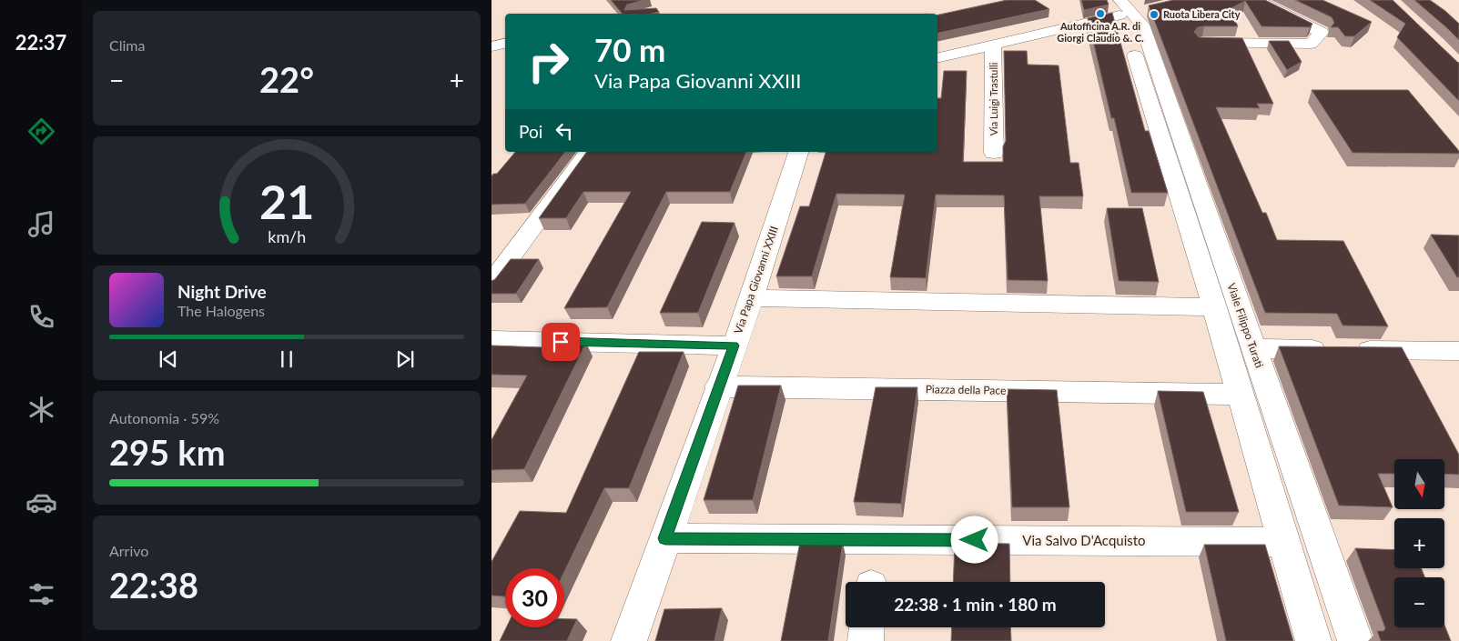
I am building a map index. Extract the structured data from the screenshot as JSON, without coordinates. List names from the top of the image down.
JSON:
{
  "streets": {
    "street": [
      "Via Luigi Trastulli",
      "Via Papa Giovanni XXIII",
      "Viale Filippo Turati",
      "Piazza della Pace",
      "Via Salvo D'Acquisto"
    ]
  },
  "crossings": [
    ["Via Papa Giovanni XXIII", "Piazza della Pace"],
    ["Via Papa Giovanni XXIII", "Via Salvo D'Acquisto"],
    ["Viale Filippo Turati", "Piazza della Pace"],
    ["Viale Filippo Turati", "Via Salvo D'Acquisto"]
  ],
  "places": ["Autofficina A.R. di Giorgi Claudio &. C.", "Ruota Libera City"],
  "north": "bottom",
  "page": {
    "tabs": "22:37",
    "tile": [
      "Clima",
      ["Autonomia · 59%", "295 km"],
      ["Arrivo", "22:38"]
    ],
    "turn": ["70 m", "Via Papa Giovanni XXIII"],
    "heat": ["−", "22°", "+"],
    "then": "Poi",
    "song": ["Night Drive", "The Halogens"],
    "map_buttons": ["+", "−"],
    "limit": "30",
    "trip": "22:38 · 1 min · 180 m",
    "gauge": ["21", "km/h"]
  }
}
